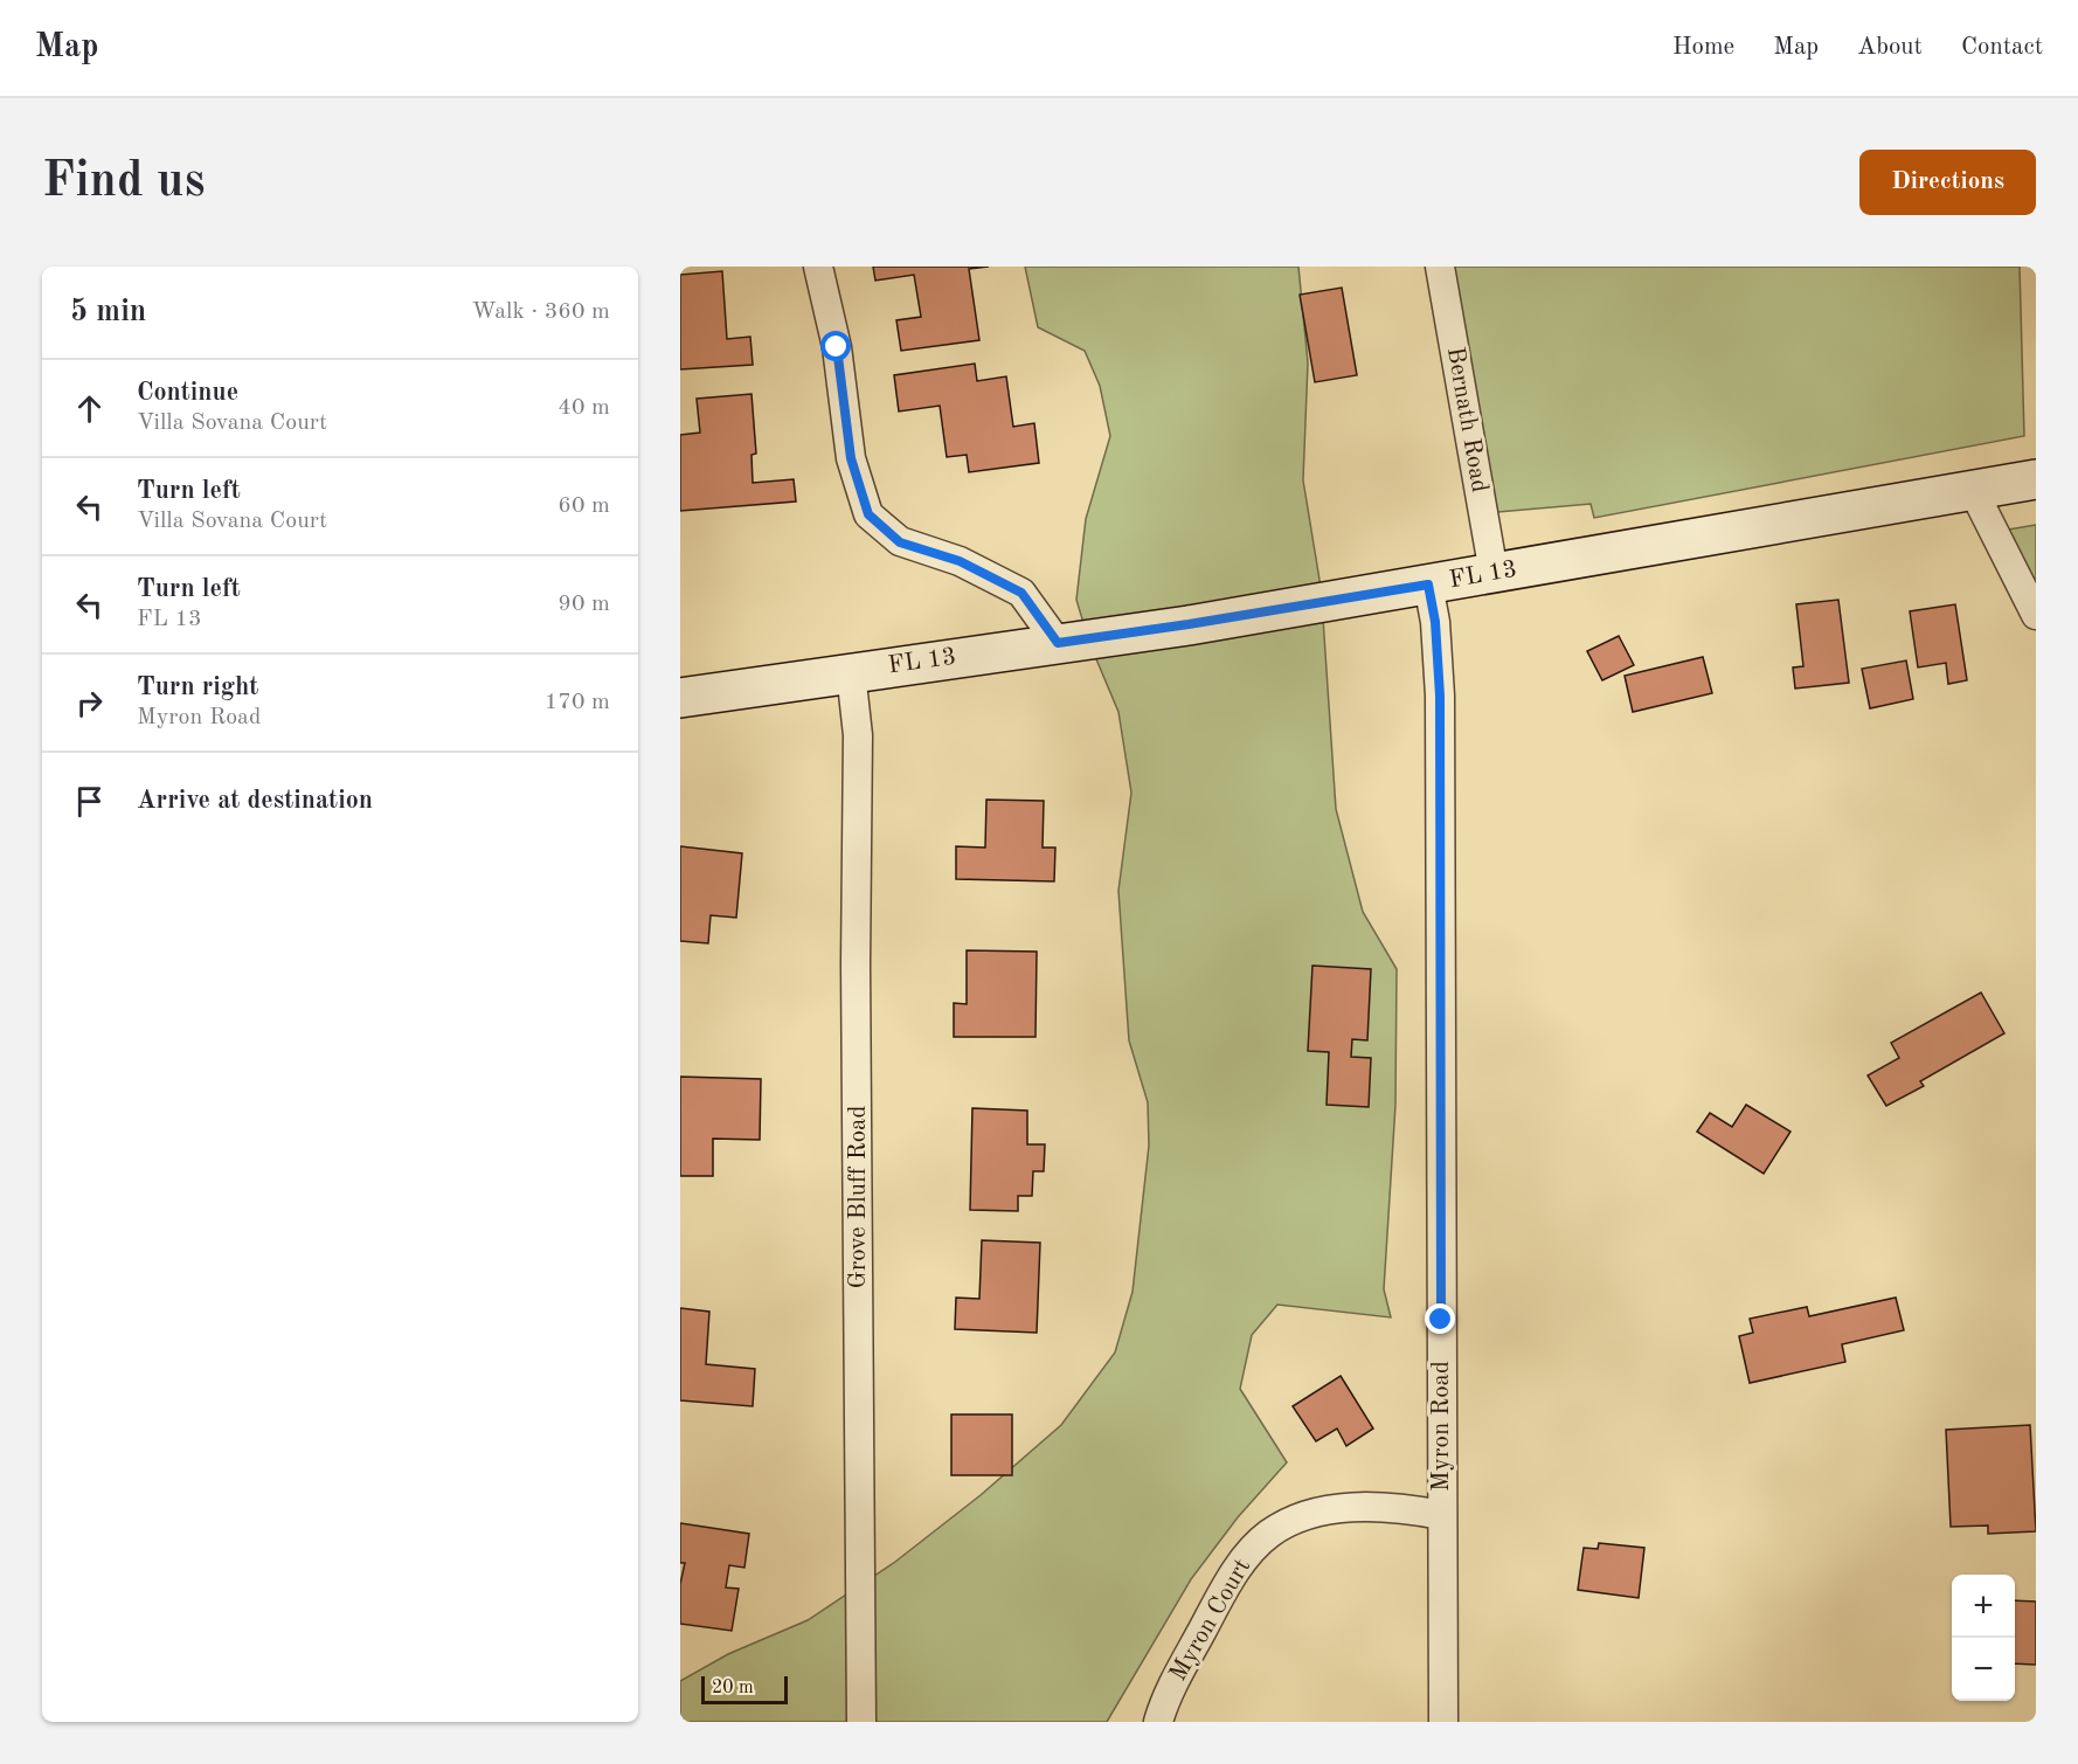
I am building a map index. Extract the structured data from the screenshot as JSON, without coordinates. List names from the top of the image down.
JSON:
{
  "streets": {
    "main road": ["FL 13"],
    "street": [
      "Bernath Road",
      "Grove Bluff Road",
      "Myron Road",
      "Myron Court"
    ]
  },
  "crossings": [
    ["Bernath Road", "FL 13"],
    ["FL 13", "Grove Bluff Road"],
    ["FL 13", "Myron Road"],
    ["Myron Road", "Myron Court"]
  ],
  "scale_bar": "20 m",
  "page": {
    "header": "Map",
    "nav": [
      "Home",
      "Map",
      "About",
      "Contact"
    ],
    "buttons": "Directions",
    "title": "Find us",
    "heading": ["5 min", "Walk · 360 m"],
    "list": [
      ["Continue", "Villa Sovana Court", "40 m"],
      ["Turn left", "Villa Sovana Court", "60 m"],
      ["Turn left", "FL 13", "90 m"],
      ["Turn right", "Myron Road", "170 m"],
      "Arrive at destination"
    ],
    "map_buttons": ["+", "−"],
    "scale": "20 m"
  }
}
